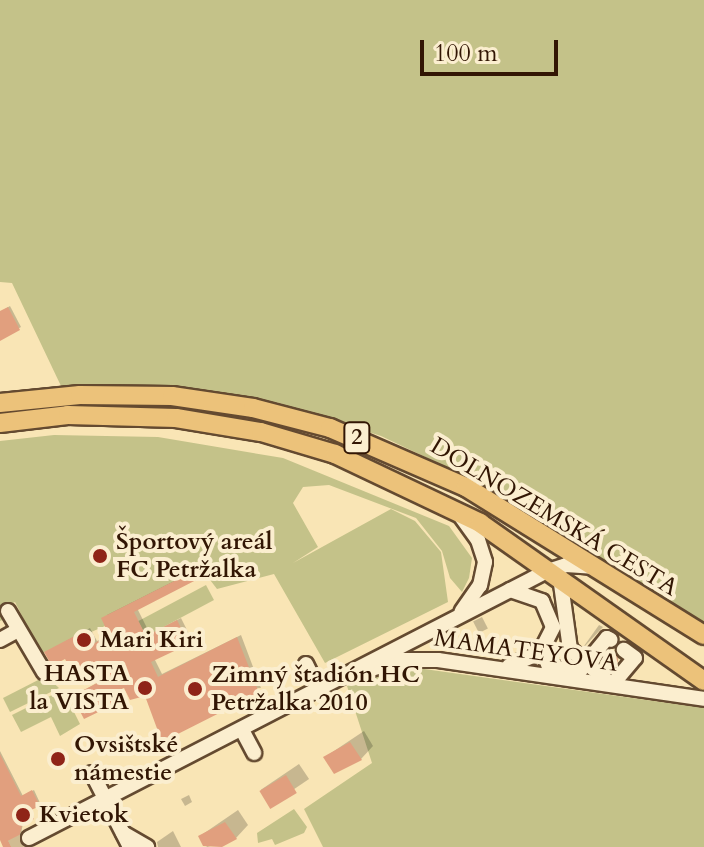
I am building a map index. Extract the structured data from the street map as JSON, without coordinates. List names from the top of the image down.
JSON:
{
  "streets": {
    "main road": ["2", "DOLNOZEMSKÁ CESTA"],
    "street": ["MAMATEYOVA"]
  },
  "crossings": [
    ["DOLNOZEMSKÁ CESTA", "MAMATEYOVA"]
  ],
  "places": [
    "Športový areál FC Petržalka",
    "Mari Kiri",
    "HASTA la VISTA",
    "Zimný štadión HC Petržalka 2010",
    "Ovsištské námestie",
    "Kvietok"
  ],
  "scale_bar": "100 m"
}
